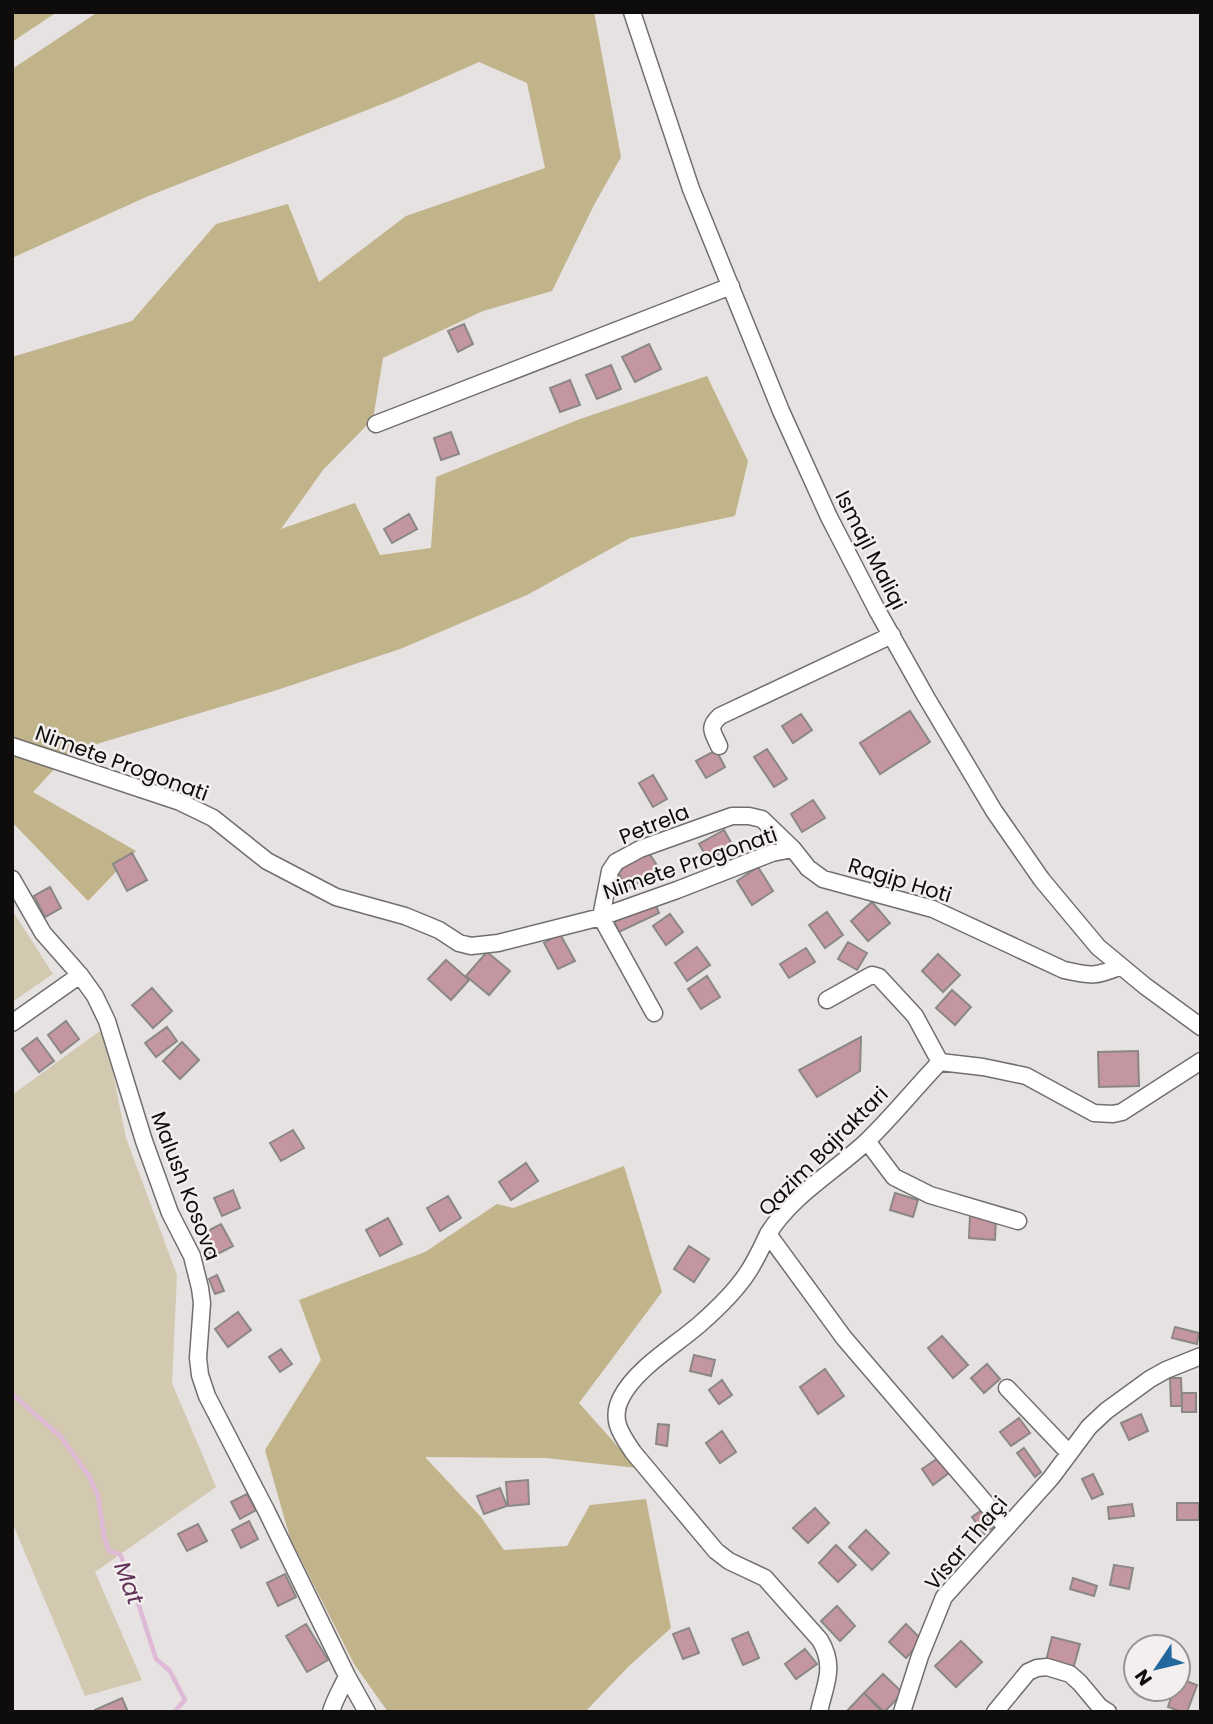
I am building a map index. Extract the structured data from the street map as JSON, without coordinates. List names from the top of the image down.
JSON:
{
  "streets": {
    "street": [
      "Ismajl Maliqi",
      "Nimete Progonati",
      "Petrela",
      "Ragip Hoti",
      "Qazim Bajraktari",
      "Malush Kosova",
      "Visar Thaçi"
    ]
  },
  "crossings": [
    ["Ismajl Maliqi", "Ragip Hoti"],
    ["Nimete Progonati", "Petrela"],
    ["Nimete Progonati", "Ragip Hoti"],
    ["Petrela", "Ragip Hoti"],
    ["Qazim Bajraktari", "Visar Thaçi"]
  ],
  "water": ["Mat"],
  "north": "bottom left"
}
